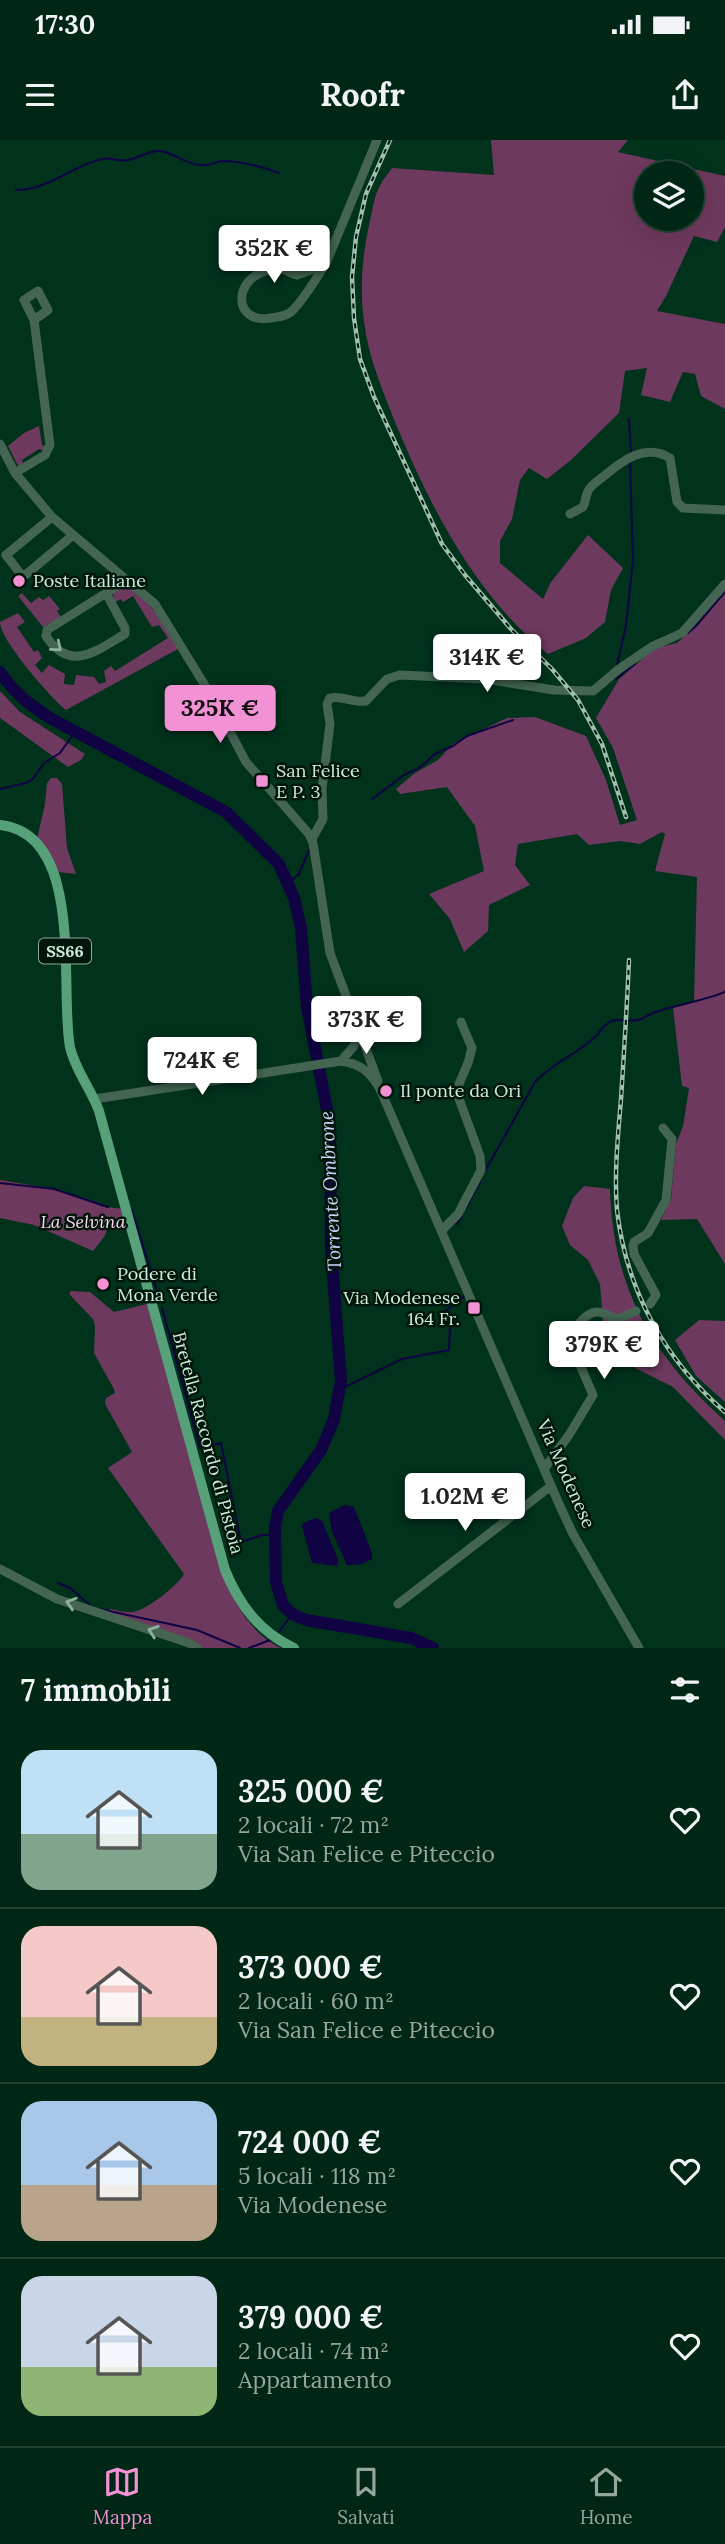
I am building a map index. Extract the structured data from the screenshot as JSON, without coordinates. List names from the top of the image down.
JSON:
{
  "streets": {
    "main road": ["SS66", "Bretella Raccordo di Pistoia"],
    "street": ["Via Modenese"]
  },
  "crossings": [
    ["SS66", "Bretella Raccordo di Pistoia"]
  ],
  "water": ["Torrente Ombrone"],
  "parks": ["La Selvina"],
  "places": {
    "other": ["Poste Italiane", "Il ponte da Ori", "Podere di Mona Verde"],
    "transit": ["San Felice E P. 3", "Via Modenese 164 Fr."]
  },
  "page": {
    "status": "17:30",
    "header": "Roofr",
    "price": [
      "352K €",
      "314K €",
      "325K €",
      "373K €",
      "724K €",
      "379K €",
      "1.02M €"
    ],
    "heading": "7 immobili",
    "list": [
      {
        "name": "325 000 €",
        "note": "2 locali · 72 m² · Via San Felice e Piteccio"
      },
      {
        "name": "373 000 €",
        "note": "2 locali · 60 m² · Via San Felice e Piteccio"
      },
      {
        "name": "724 000 €",
        "note": "5 locali · 118 m² · Via Modenese"
      },
      {
        "name": "379 000 €",
        "note": "2 locali · 74 m² · Appartamento"
      }
    ],
    "tabs": ["Mappa", "Salvati", "Home"]
  }
}
